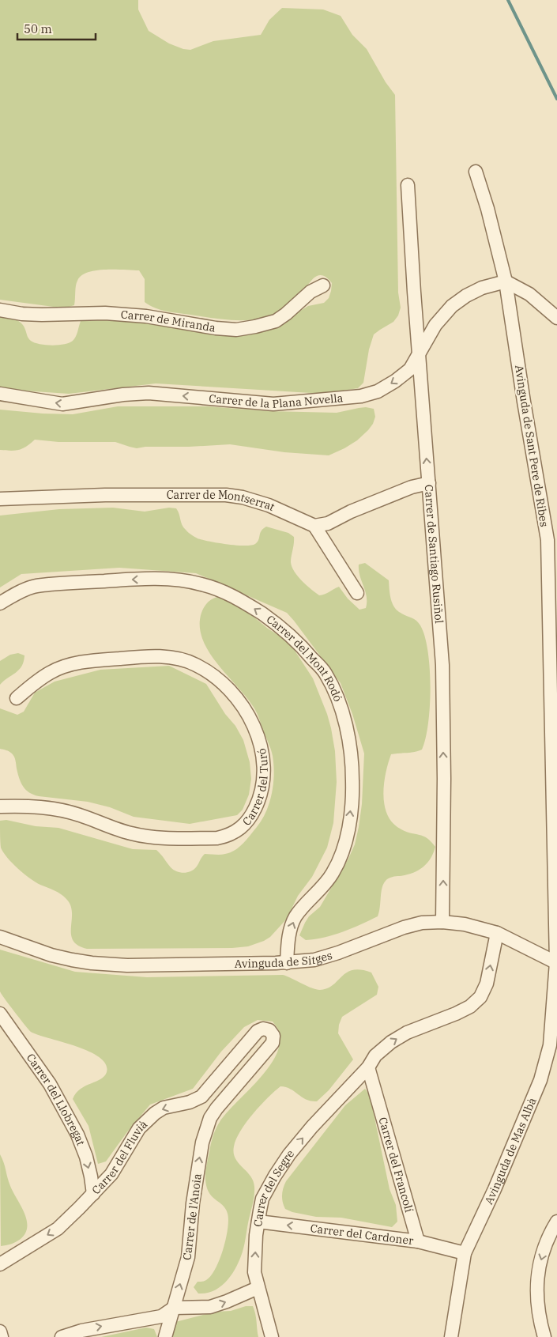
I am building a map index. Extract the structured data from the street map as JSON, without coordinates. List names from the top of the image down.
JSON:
{
  "streets": {
    "street": [
      "Carrer de Miranda",
      "Carrer de la Plana Novella",
      "Avinguda de Sant Pere de Ribes",
      "Carrer de Montserrat",
      "Carrer de Santiago Rusiñol",
      "Carrer del Mont Rodó",
      "Carrer del Turó",
      "Avinguda de Sitges",
      "Carrer del Llobregat",
      "Avinguda de Mas Albà",
      "Carrer del Fluvià",
      "Carrer del Francolí",
      "Carrer del Segre",
      "Carrer de l'Anoia",
      "Carrer del Cardoner"
    ]
  },
  "crossings": [
    ["Carrer de la Plana Novella", "Avinguda de Sant Pere de Ribes"],
    ["Carrer de la Plana Novella", "Carrer de Santiago Rusiñol"],
    ["Avinguda de Sant Pere de Ribes", "Avinguda de Sitges"],
    ["Avinguda de Sant Pere de Ribes", "Avinguda de Mas Albà"],
    ["Carrer de Santiago Rusiñol", "Avinguda de Sitges"],
    ["Carrer del Mont Rodó", "Avinguda de Sitges"],
    ["Avinguda de Sitges", "Avinguda de Mas Albà"],
    ["Avinguda de Sitges", "Carrer del Segre"],
    ["Carrer del Llobregat", "Carrer del Fluvià"],
    ["Avinguda de Mas Albà", "Carrer del Cardoner"],
    ["Carrer del Francolí", "Carrer del Segre"],
    ["Carrer del Francolí", "Carrer del Cardoner"],
    ["Carrer del Segre", "Carrer del Cardoner"]
  ],
  "one_way": [
    "Carrer de la Plana Novella",
    "Carrer de Santiago Rusiñol",
    "Carrer del Llobregat",
    "Carrer del Fluvià",
    "Carrer del Segre",
    "Carrer de l'Anoia",
    "Carrer del Cardoner"
  ],
  "scale_bar": "50 m"
}
